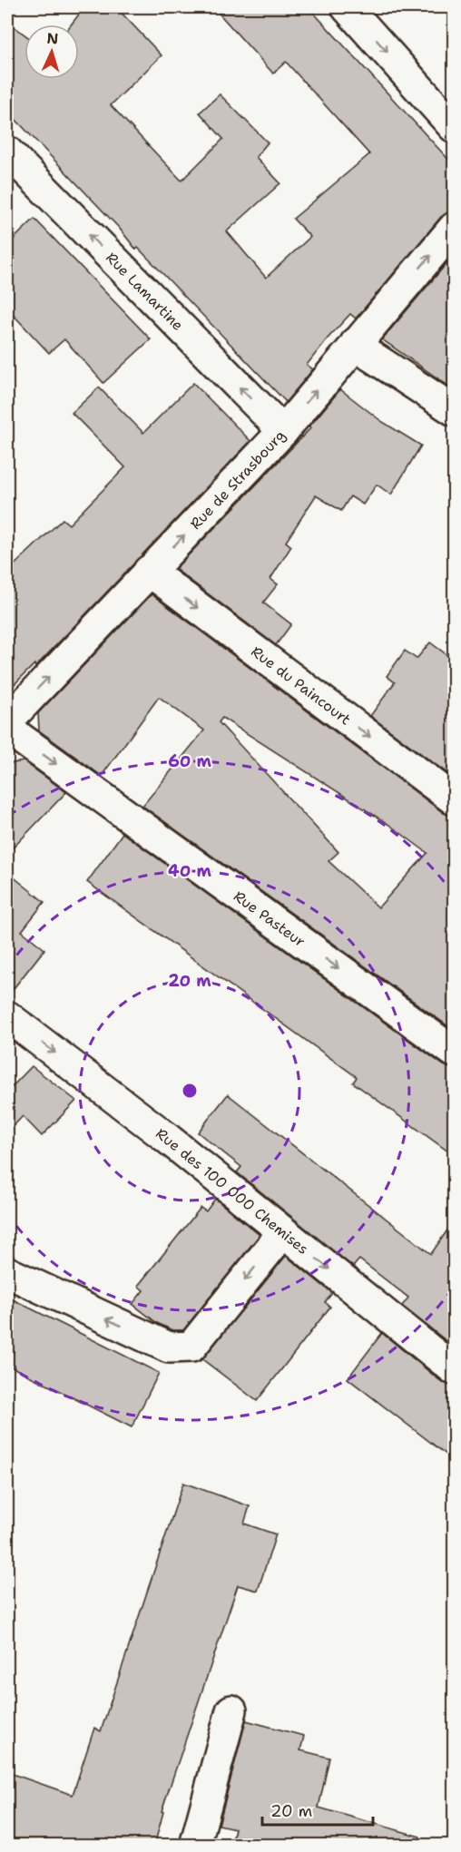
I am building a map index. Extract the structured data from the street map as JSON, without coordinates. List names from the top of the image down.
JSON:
{
  "streets": {
    "street": [
      "Rue Lamartine",
      "Rue de Strasbourg",
      "Rue du Paincourt",
      "Rue Pasteur",
      "Rue des 100 000 Chemises"
    ]
  },
  "crossings": [
    ["Rue Lamartine", "Rue de Strasbourg"],
    ["Rue de Strasbourg", "Rue du Paincourt"]
  ],
  "one_way": [
    "Rue Lamartine",
    "Rue de Strasbourg",
    "Rue du Paincourt",
    "Rue Pasteur",
    "Rue des 100 000 Chemises"
  ],
  "scale_bar": "20 m",
  "north": "top",
  "rings": ["60 m", "40 m", "20 m"]
}
